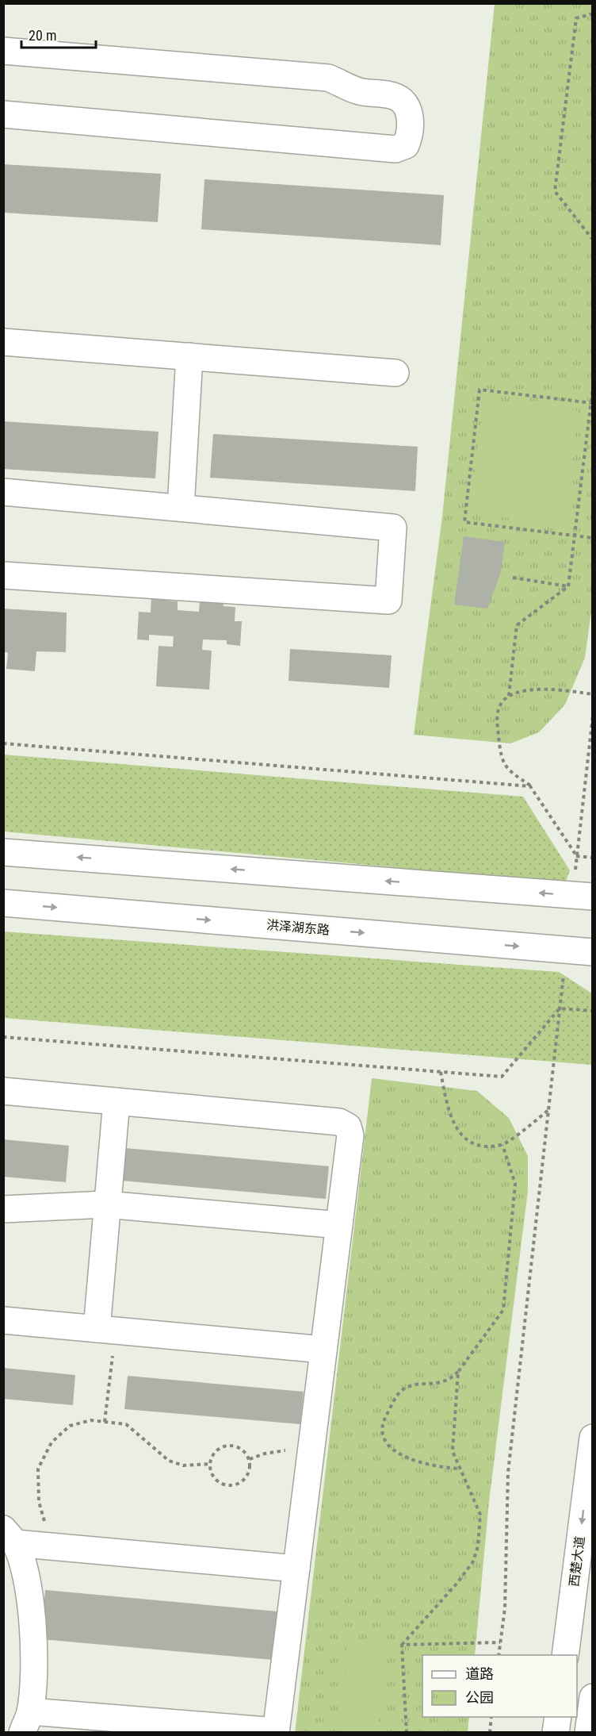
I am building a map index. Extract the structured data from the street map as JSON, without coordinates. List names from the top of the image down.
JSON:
{
  "streets": {
    "main road": ["洪泽湖东路", "西楚大道"]
  },
  "one_way": ["西楚大道"],
  "legend": ["道路", "公园"],
  "scale_bar": "20 m"
}
